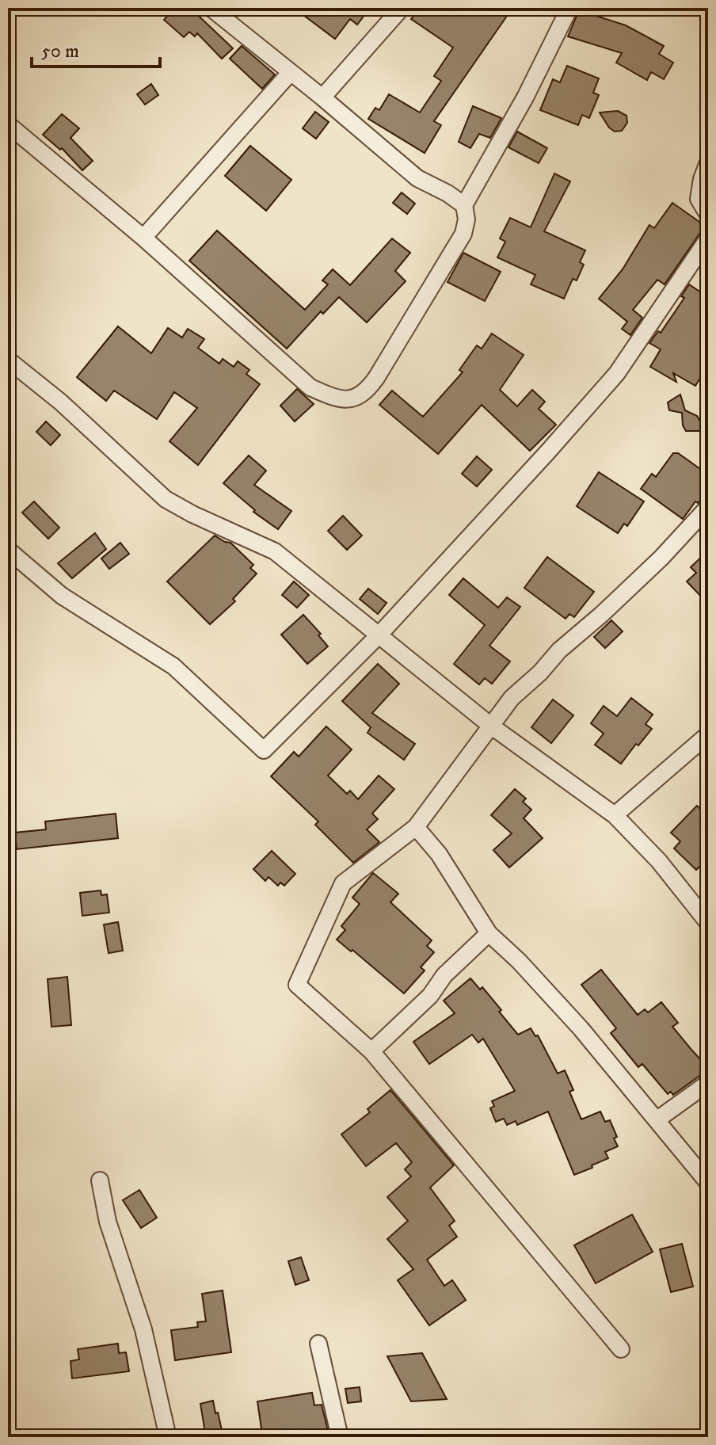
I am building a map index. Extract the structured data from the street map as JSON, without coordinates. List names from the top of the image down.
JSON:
{
  "scale_bar": "50 m"
}
